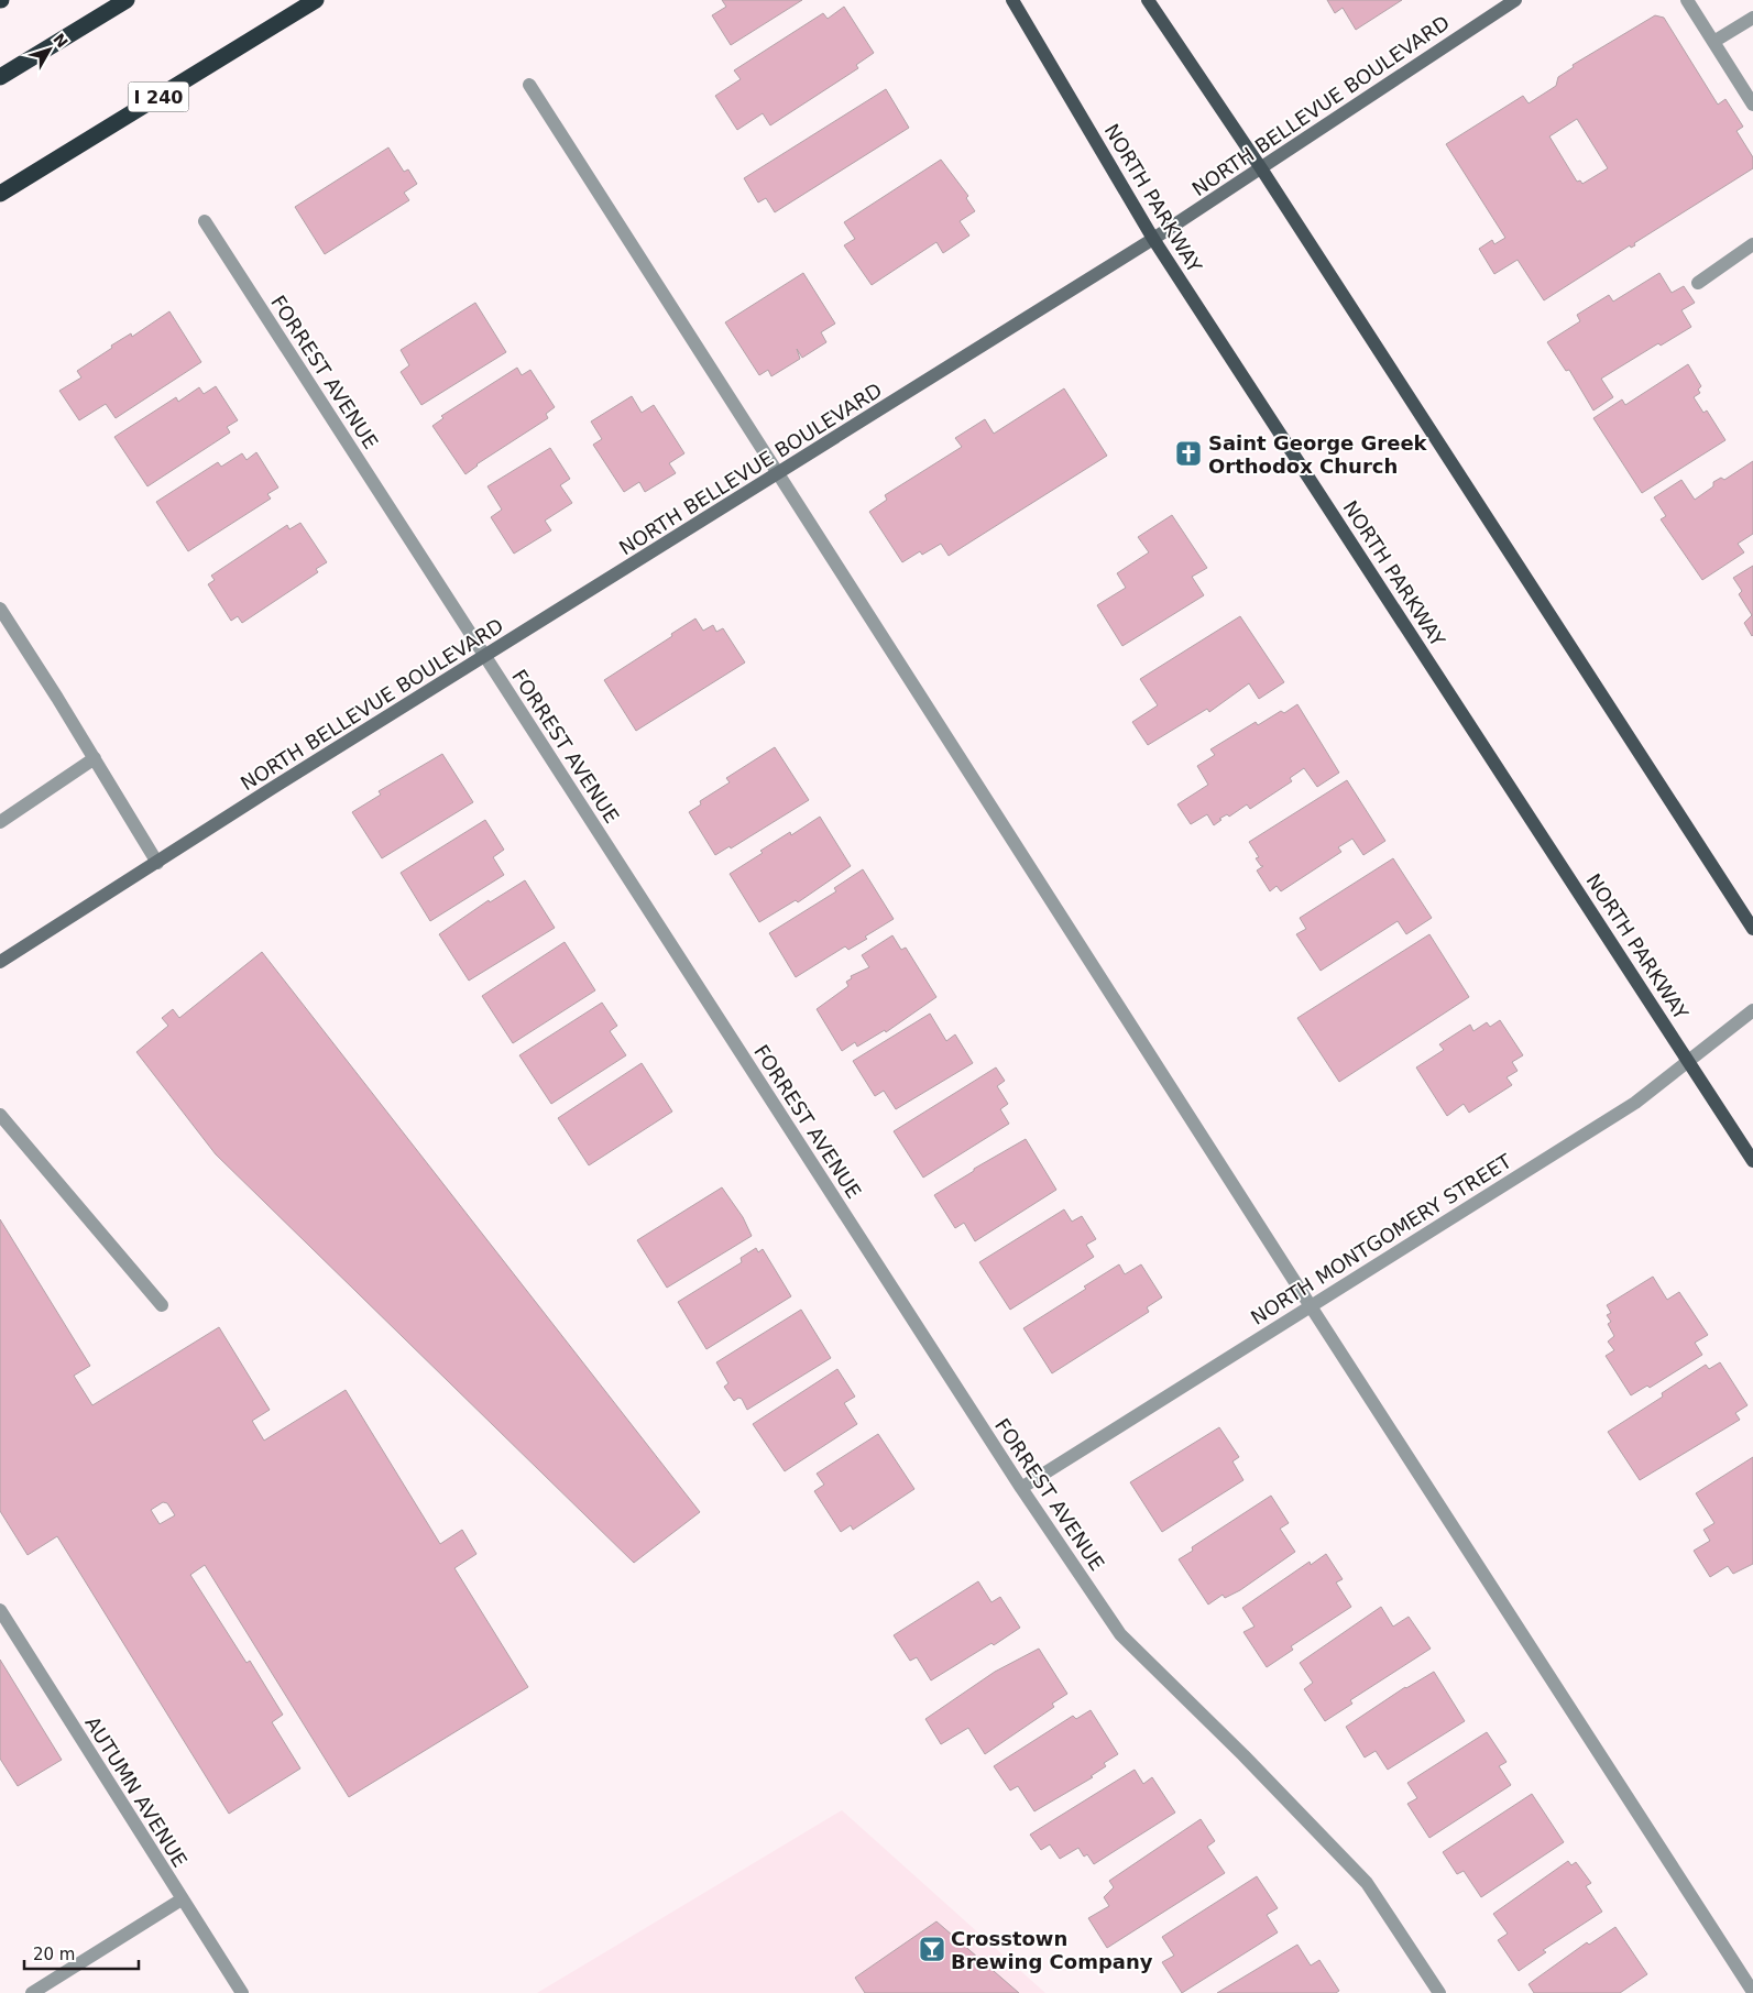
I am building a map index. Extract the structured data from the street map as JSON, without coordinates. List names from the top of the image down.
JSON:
{
  "streets": {
    "highway": ["I 240"],
    "main road": ["NORTH PARKWAY"],
    "street": [
      "NORTH BELLEVUE BOULEVARD",
      "FORREST AVENUE",
      "NORTH MONTGOMERY STREET",
      "AUTUMN AVENUE"
    ]
  },
  "crossings": [
    ["NORTH BELLEVUE BOULEVARD", "NORTH PARKWAY"],
    ["NORTH BELLEVUE BOULEVARD", "FORREST AVENUE"],
    ["NORTH PARKWAY", "NORTH MONTGOMERY STREET"],
    ["FORREST AVENUE", "NORTH MONTGOMERY STREET"]
  ],
  "places": {
    "church": ["Saint George Greek Orthodox Church"],
    "bar": ["Crosstown Brewing Company"]
  },
  "scale_bar": "20 m",
  "north": "top right"
}
